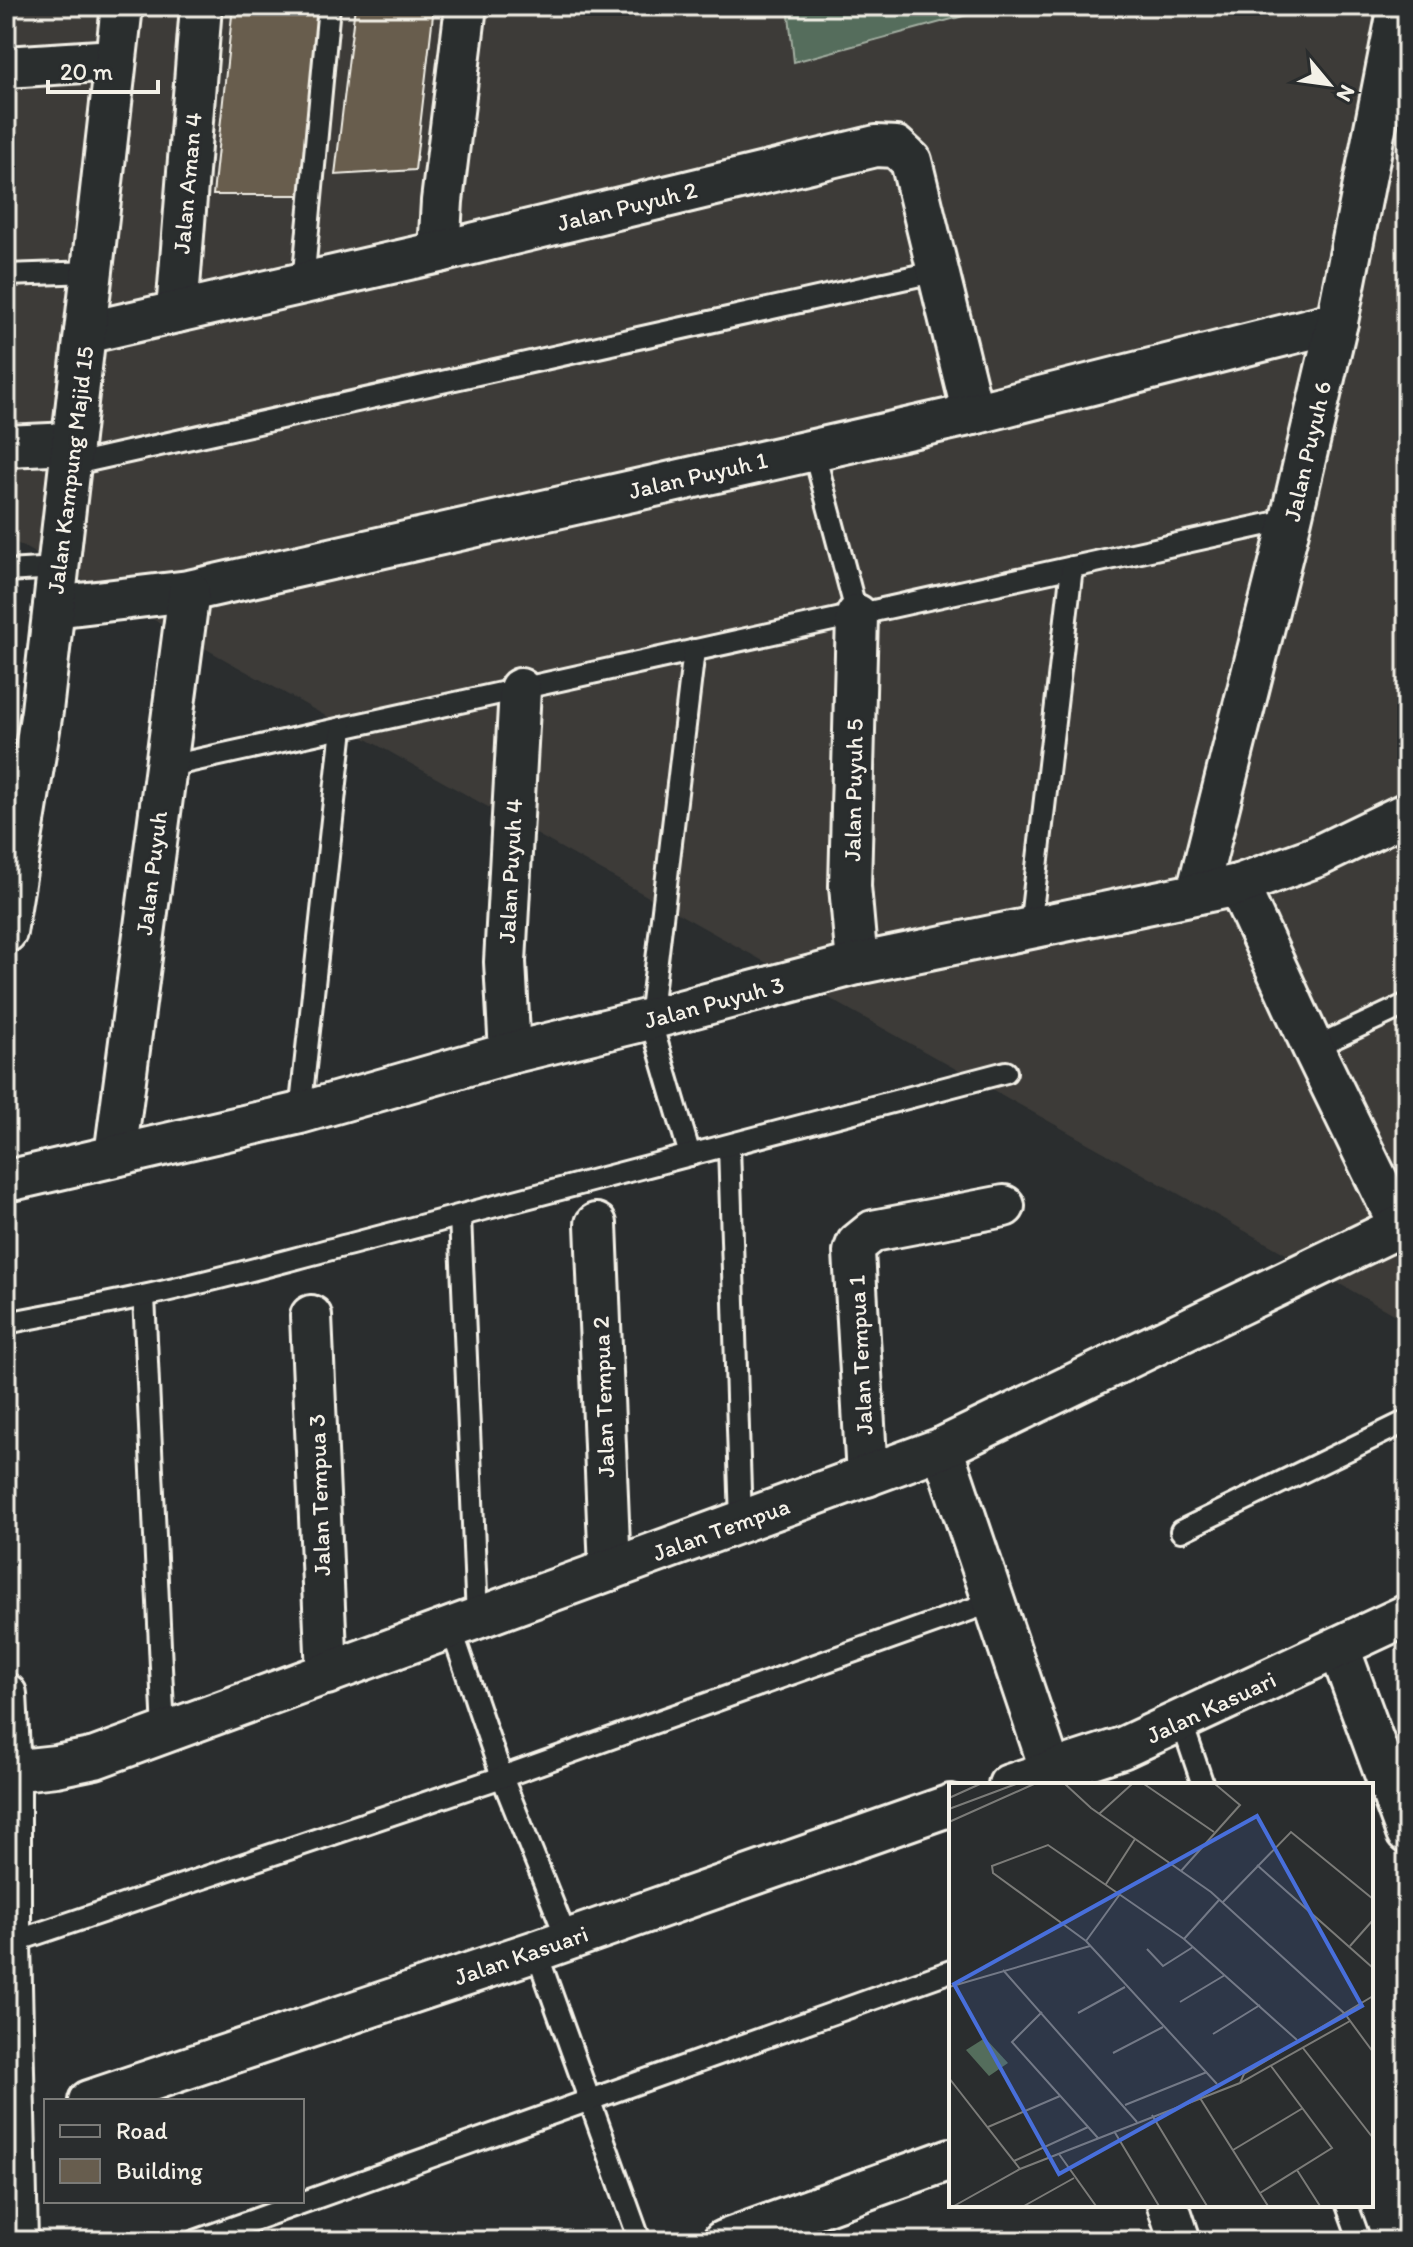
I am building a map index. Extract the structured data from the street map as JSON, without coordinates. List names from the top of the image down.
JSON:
{
  "streets": {
    "street": [
      "Jalan Aman 4",
      "Jalan Puyuh 2",
      "Jalan Puyuh 6",
      "Jalan Kampung Majid 15",
      "Jalan Puyuh 1",
      "Jalan Puyuh 5",
      "Jalan Puyuh 4",
      "Jalan Puyuh",
      "Jalan Puyuh 3",
      "Jalan Tempua 1",
      "Jalan Tempua 2",
      "Jalan Tempua 3",
      "Jalan Tempua",
      "Jalan Kasuari"
    ]
  },
  "crossings": [
    ["Jalan Aman 4", "Jalan Puyuh 2"],
    ["Jalan Puyuh 2", "Jalan Kampung Majid 15"],
    ["Jalan Puyuh 2", "Jalan Puyuh 1"],
    ["Jalan Puyuh 6", "Jalan Puyuh 1"],
    ["Jalan Puyuh 6", "Jalan Puyuh 3"],
    ["Jalan Kampung Majid 15", "Jalan Puyuh 1"],
    ["Jalan Puyuh 1", "Jalan Puyuh"],
    ["Jalan Puyuh 5", "Jalan Puyuh 3"],
    ["Jalan Puyuh 4", "Jalan Puyuh 3"],
    ["Jalan Puyuh", "Jalan Puyuh 3"],
    ["Jalan Tempua 1", "Jalan Tempua"],
    ["Jalan Tempua 2", "Jalan Tempua"],
    ["Jalan Tempua 3", "Jalan Tempua"]
  ],
  "legend": ["Road", "Building"],
  "scale_bar": "20 m",
  "north": "bottom right"
}
